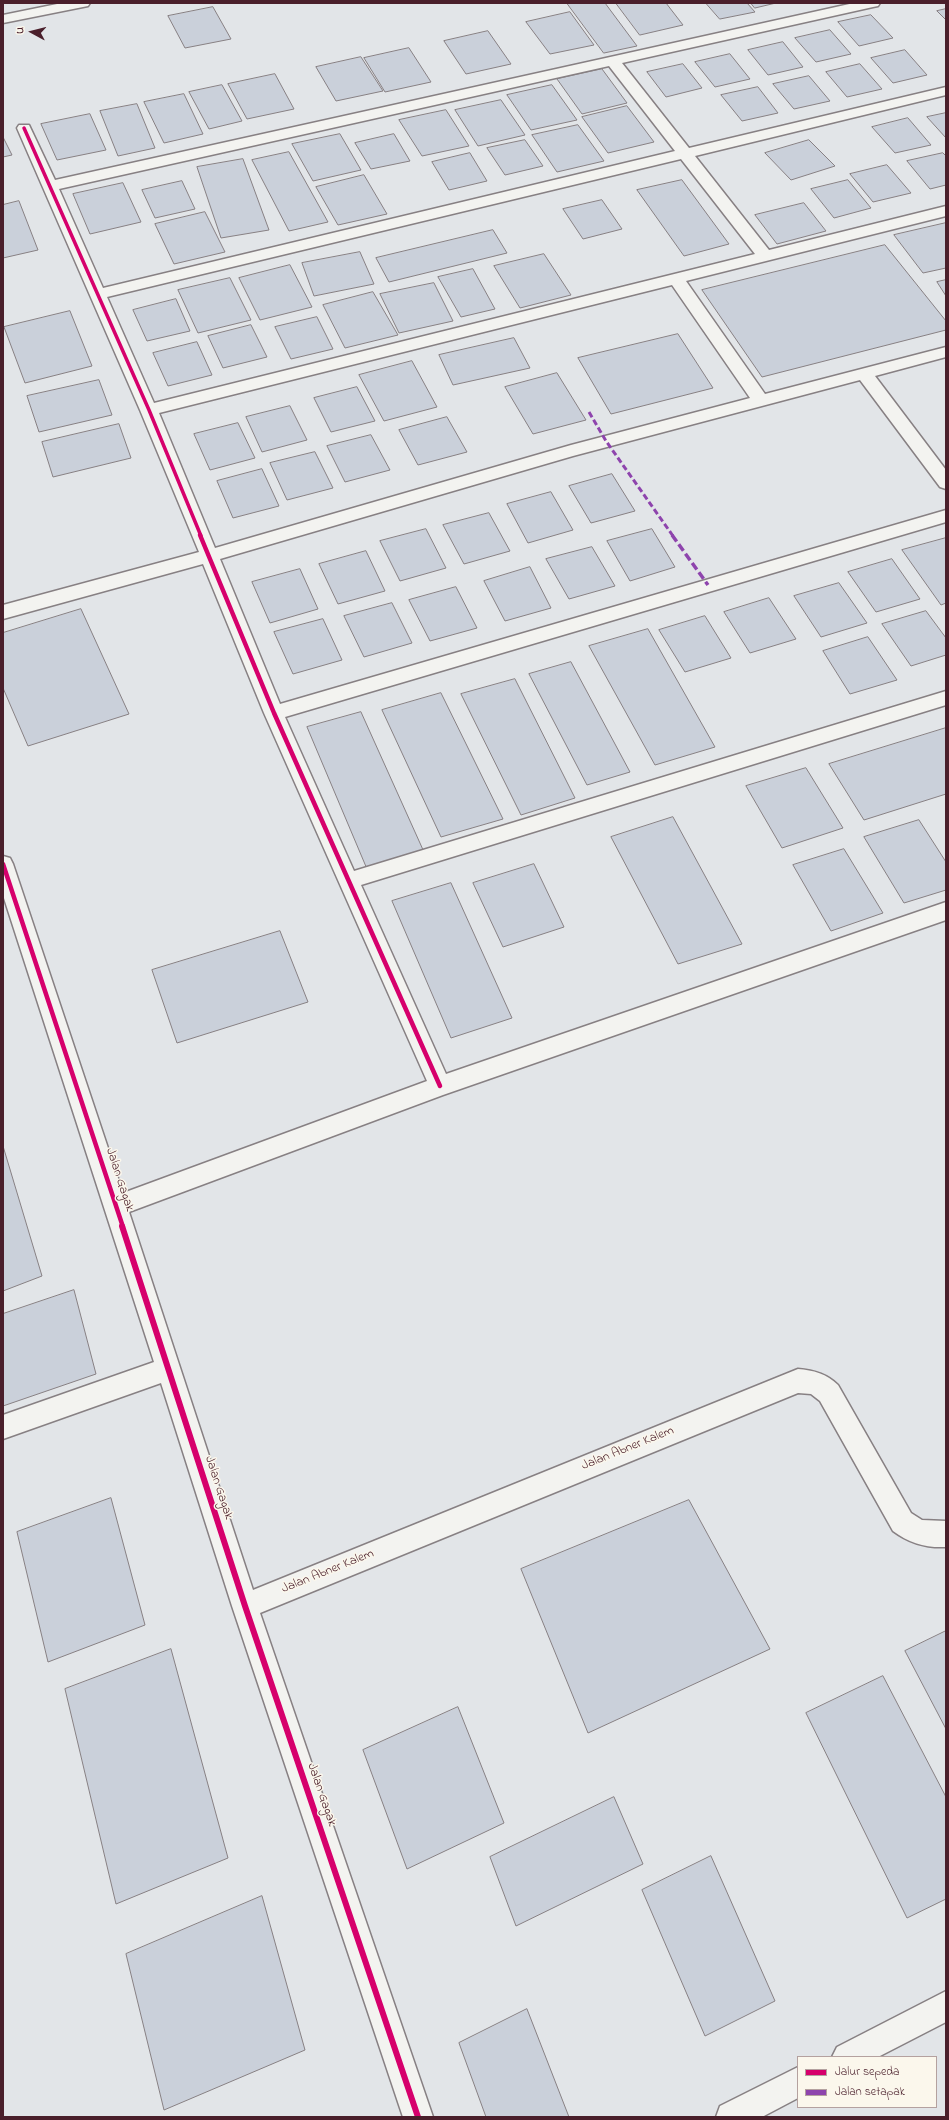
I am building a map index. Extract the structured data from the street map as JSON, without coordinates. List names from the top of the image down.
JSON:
{
  "streets": {
    "street": ["Jalan Gagak", "Jalan Abner Kalem"]
  },
  "crossings": [
    ["Jalan Gagak", "Jalan Abner Kalem"]
  ],
  "legend": ["Jalur sepeda", "Jalan setapak"],
  "north": "left"
}
